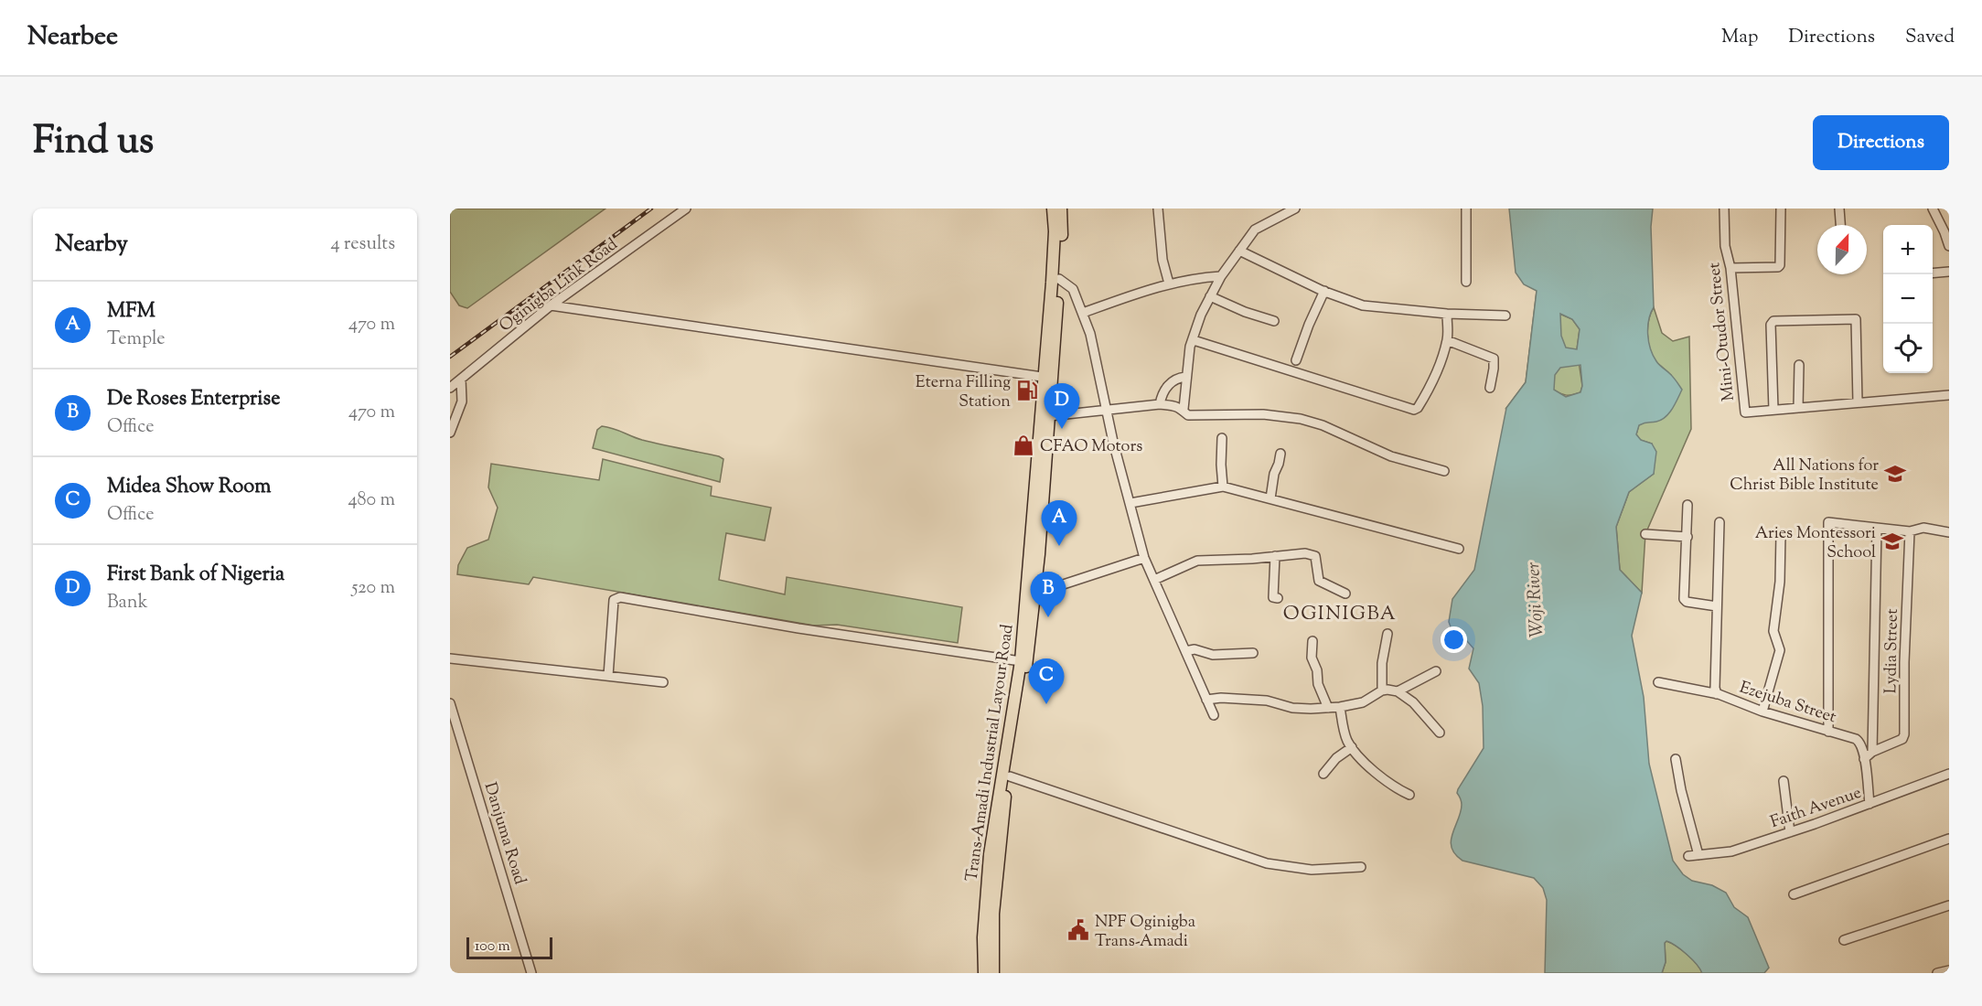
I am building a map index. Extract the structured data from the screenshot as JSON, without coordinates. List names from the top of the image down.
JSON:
{
  "streets": {
    "main road": ["Trans-Amadi Industrial Layour Road"],
    "street": [
      "Oginigba Link Road",
      "Mini-Otudor Street",
      "Lydia Street",
      "Ezejuba Street",
      "Faith Avenue",
      "Danjuma Road"
    ]
  },
  "crossings": [
    ["Ezejuba Street", "Faith Avenue"]
  ],
  "districts": ["OGINIGBA"],
  "water": ["Woji River"],
  "places": {
    "fuel station": ["Eterna Filling Station"],
    "shop": ["CFAO Motors"],
    "school or university": ["All Nations for Christ Bible Institute", "Aries Montessori School"],
    "public building": ["NPF Oginigba Trans-Amadi"]
  },
  "scale_bar": "100 m",
  "north": "top",
  "page": {
    "header": "Nearbee",
    "nav": ["Map", "Directions", "Saved"],
    "title": "Find us",
    "buttons": "Directions",
    "heading": ["Nearby", "4 results"],
    "map_buttons": ["+", "−"],
    "list": [
      {
        "mark": "A",
        "name": "MFM",
        "note": "Temple",
        "value": "470 m"
      },
      {
        "mark": "B",
        "name": "De Roses Enterprise",
        "note": "Office",
        "value": "470 m"
      },
      {
        "mark": "C",
        "name": "Midea Show Room",
        "note": "Office",
        "value": "480 m"
      },
      {
        "mark": "D",
        "name": "First Bank of Nigeria",
        "note": "Bank",
        "value": "520 m"
      }
    ],
    "pins": [
      "D",
      "A",
      "B",
      "C"
    ],
    "scale": "100 m"
  }
}
